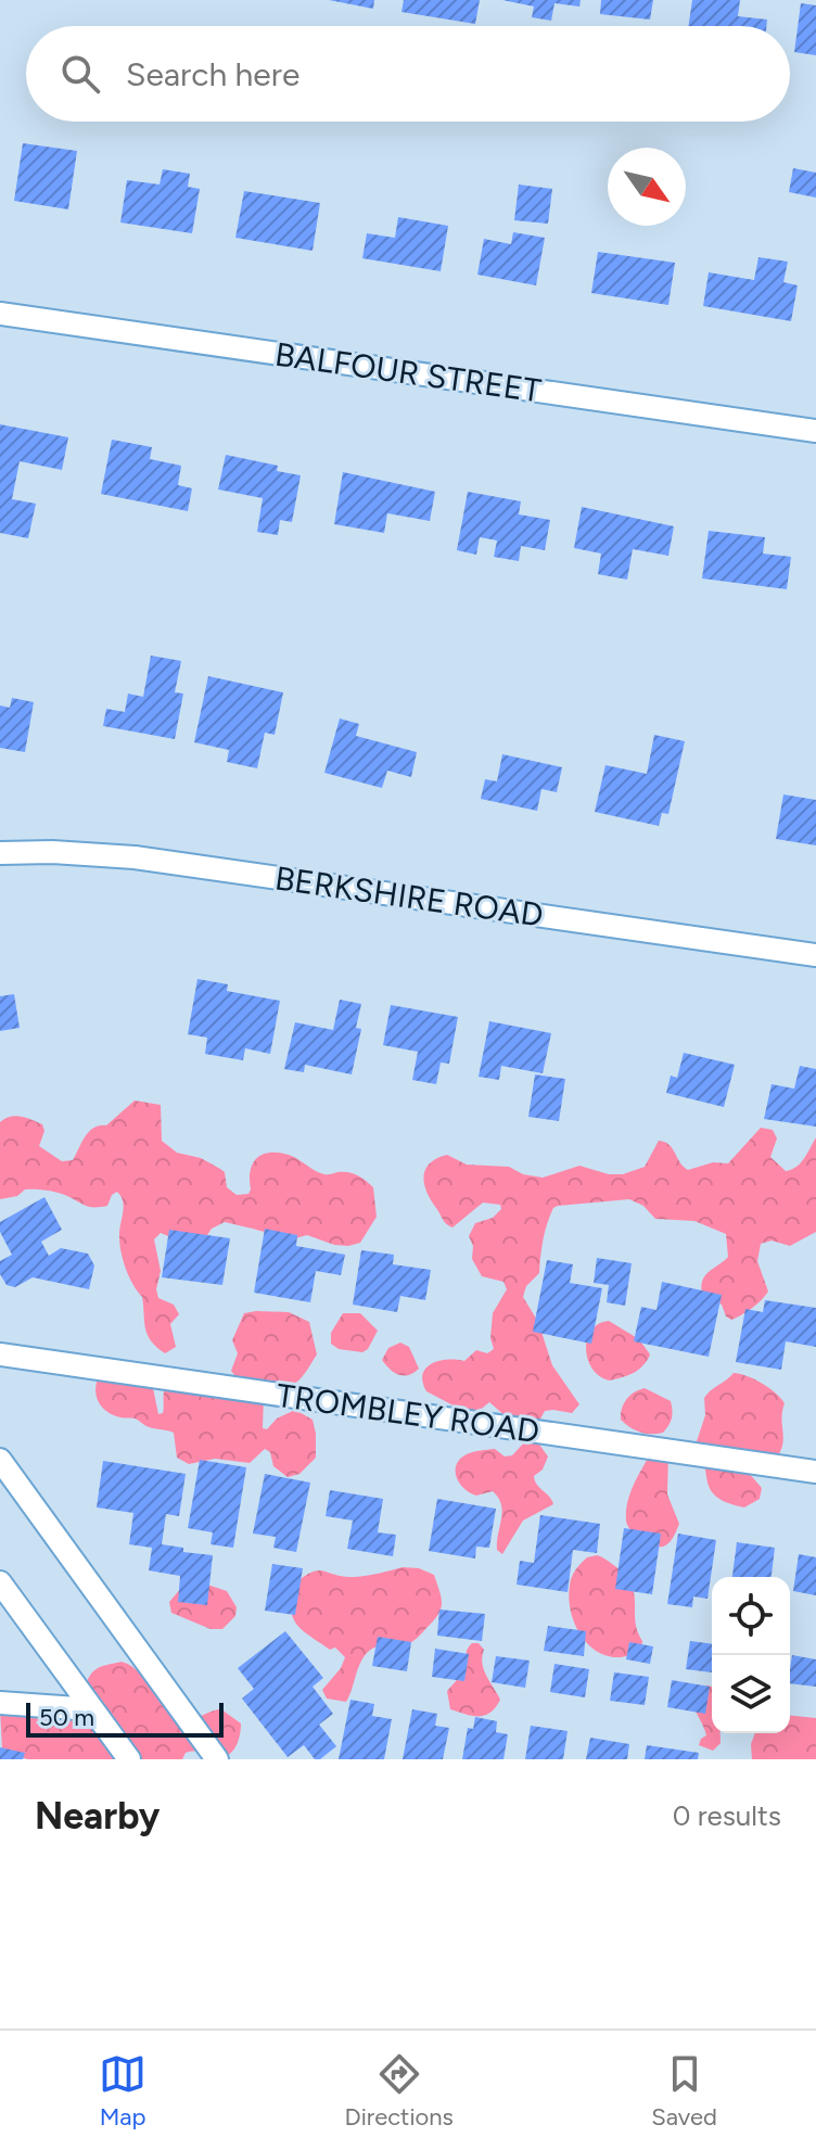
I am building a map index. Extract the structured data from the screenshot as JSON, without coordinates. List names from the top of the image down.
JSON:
{
  "streets": {
    "street": ["BALFOUR STREET", "BERKSHIRE ROAD", "TROMBLEY ROAD"]
  },
  "scale_bar": "50 m",
  "north": "bottom right",
  "page": {
    "search": "Search here",
    "scale": "50 m",
    "heading": ["Nearby", "0 results"],
    "nav": ["Map", "Directions", "Saved"]
  }
}
